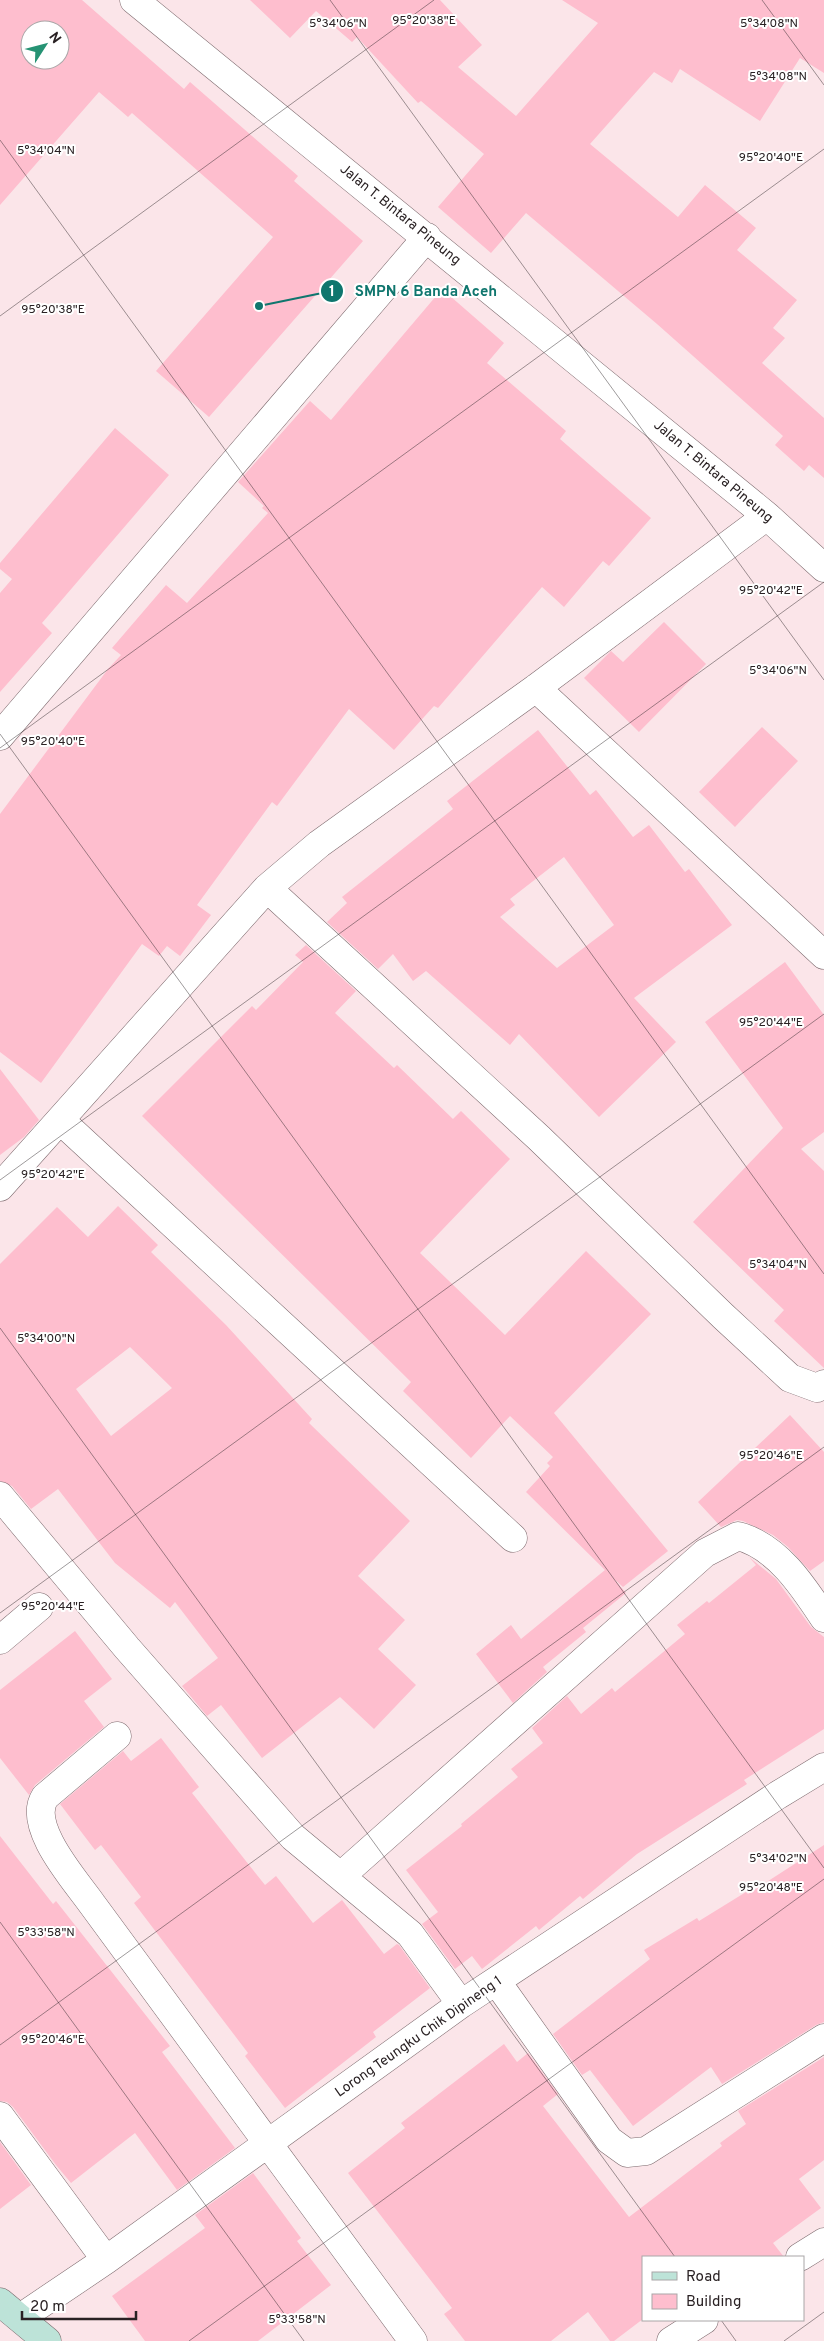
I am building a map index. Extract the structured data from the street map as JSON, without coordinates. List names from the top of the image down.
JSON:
{
  "streets": {
    "street": ["Jalan T. Bintara Pineung", "Lorong Teungku Chik Dipineng 1"]
  },
  "places": ["SMPN 6 Banda Aceh"],
  "legend": ["Road", "Building"],
  "scale_bar": "20 m",
  "north": "top right",
  "coordinates": [
    "95°20'38\"E",
    "5°34'06\"N",
    "5°34'08\"N",
    "5°34'04\"N",
    "95°20'40\"E",
    "95°20'42\"E",
    "95°20'44\"E",
    "5°34'00\"N",
    "95°20'46\"E",
    "5°34'02\"N",
    "95°20'48\"E",
    "5°33'58\"N"
  ]
}
